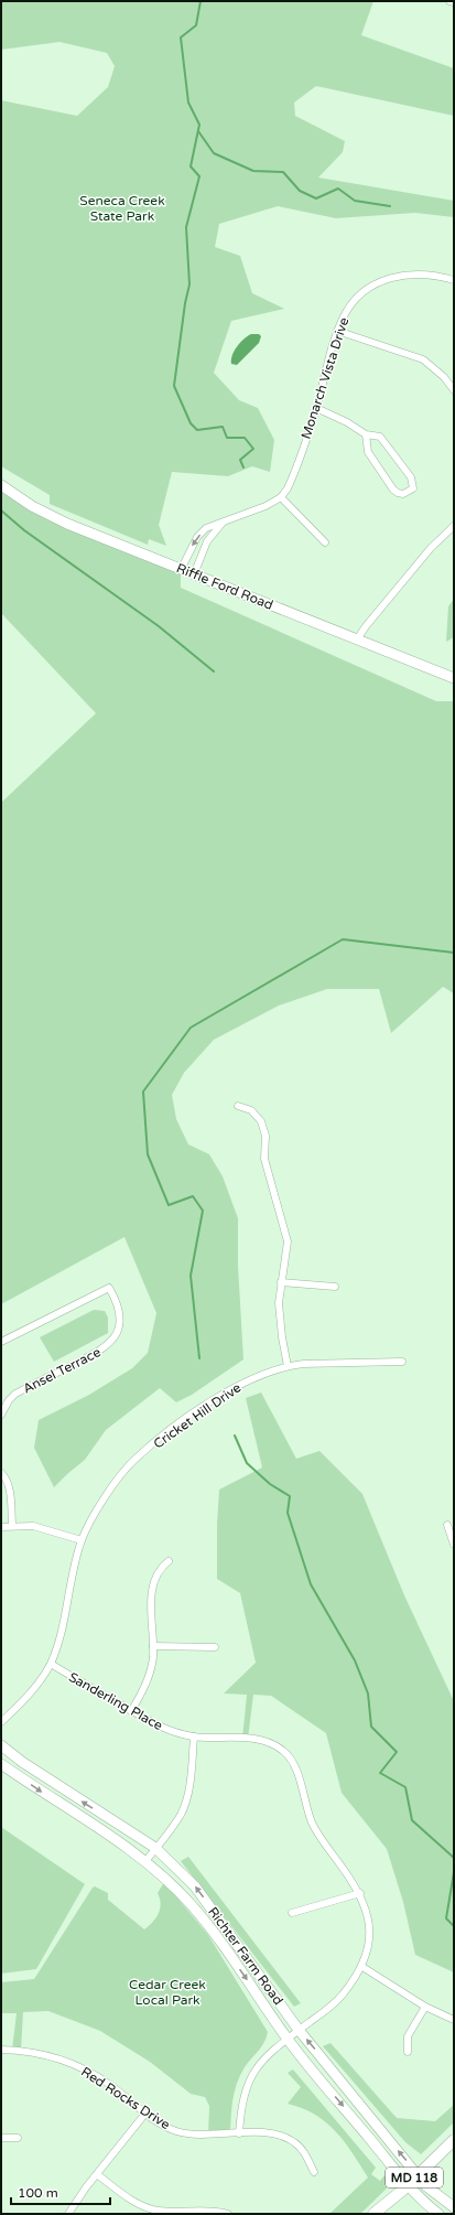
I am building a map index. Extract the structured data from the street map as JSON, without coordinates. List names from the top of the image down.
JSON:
{
  "streets": {
    "main road": ["Riffle Ford Road", "Richter Farm Road", "MD 118"],
    "street": [
      "Monarch Vista Drive",
      "Ansel Terrace",
      "Cricket Hill Drive",
      "Sanderling Place",
      "Red Rocks Drive"
    ]
  },
  "crossings": [
    ["Cricket Hill Drive", "Sanderling Place"],
    ["Sanderling Place", "Richter Farm Road"],
    ["Sanderling Place", "Red Rocks Drive"],
    ["Richter Farm Road", "MD 118"]
  ],
  "parks": ["Seneca Creek State Park", "Cedar Creek Local Park"],
  "scale_bar": "100 m"
}
